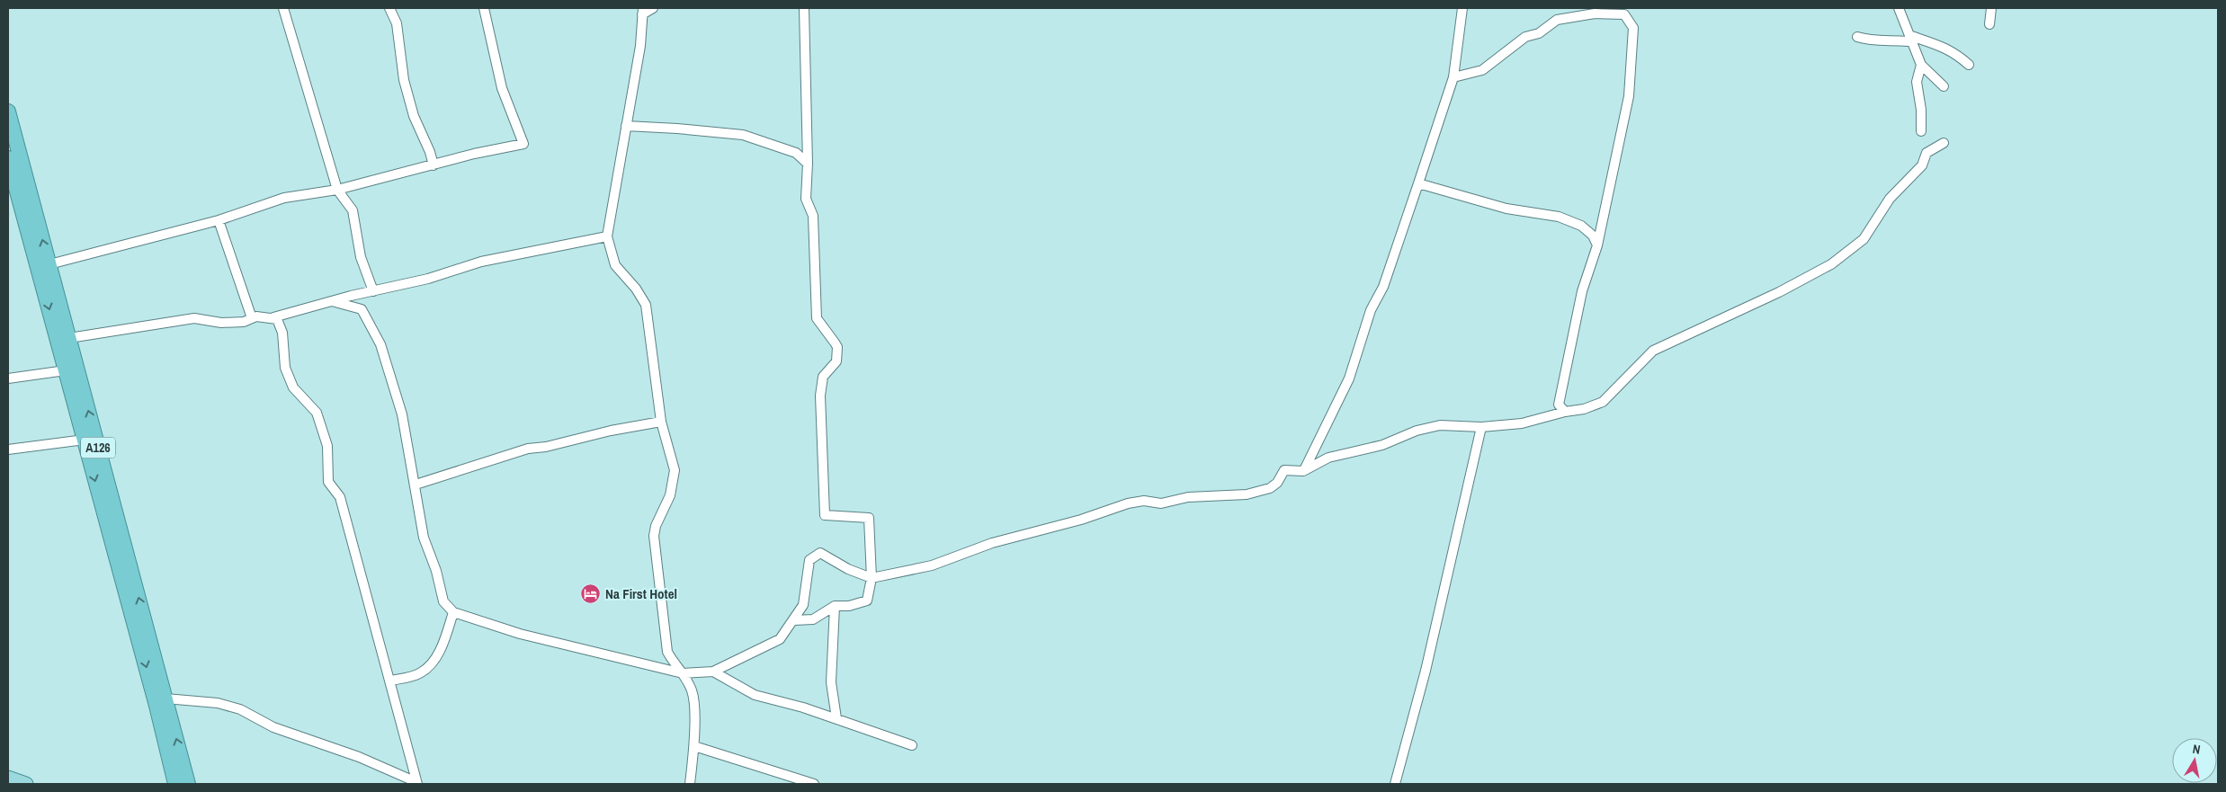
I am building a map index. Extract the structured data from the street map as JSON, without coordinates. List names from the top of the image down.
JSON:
{
  "streets": {
    "highway": ["A126"]
  },
  "places": {
    "hotel": ["Na First Hotel"]
  },
  "north": "top"
}
